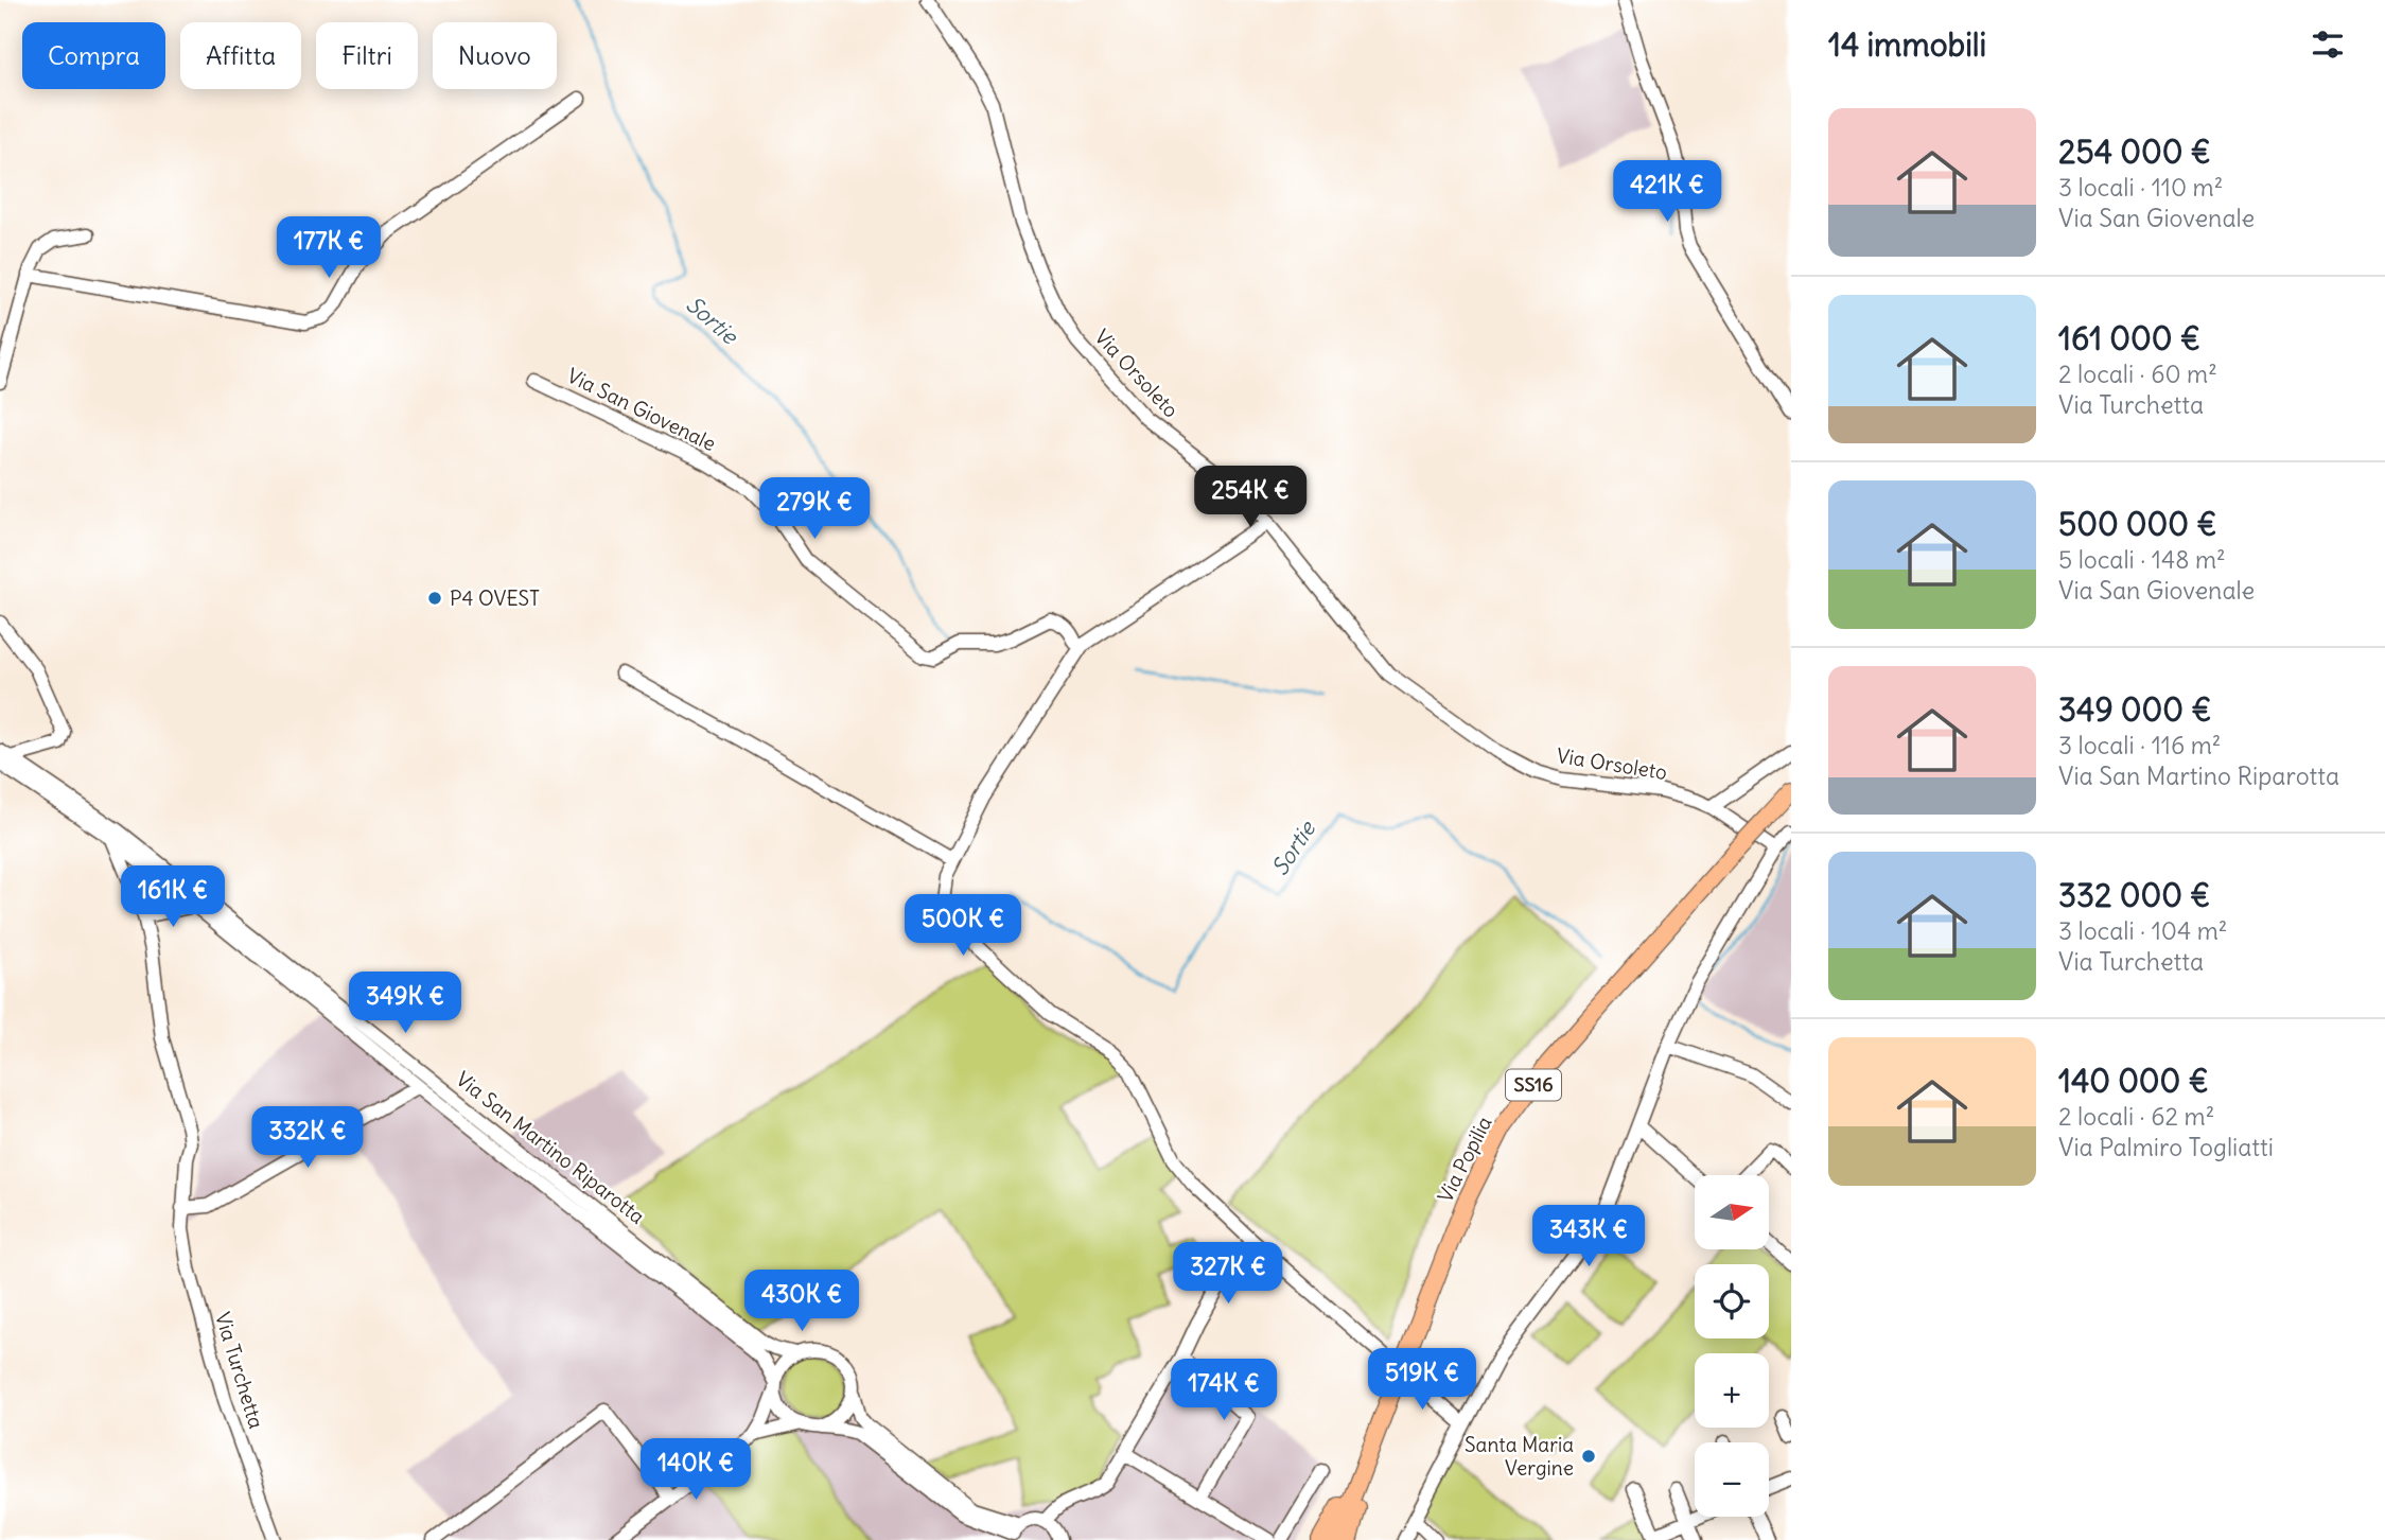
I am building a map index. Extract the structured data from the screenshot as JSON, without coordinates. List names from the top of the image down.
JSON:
{
  "streets": {
    "main road": ["SS16", "Via Popilia"],
    "street": [
      "Via Orsoleto",
      "Via San Giovenale",
      "Via San Martino Riparotta",
      "Via Turchetta"
    ]
  },
  "crossings": [
    ["Via San Martino Riparotta", "Via Turchetta"]
  ],
  "water": ["Sortie"],
  "places": ["P4 OVEST", "Santa Maria Vergine"],
  "north": "right",
  "page": {
    "heading": "14 immobili",
    "chip": [
      "Compra",
      "Affitta",
      "Filtri",
      "Nuovo"
    ],
    "list": [
      {
        "name": "254 000 €",
        "note": "3 locali · 110 m² · Via San Giovenale"
      },
      {
        "name": "161 000 €",
        "note": "2 locali · 60 m² · Via Turchetta"
      },
      {
        "name": "500 000 €",
        "note": "5 locali · 148 m² · Via San Giovenale"
      },
      {
        "name": "349 000 €",
        "note": "3 locali · 116 m² · Via San Martino Riparotta"
      },
      {
        "name": "332 000 €",
        "note": "3 locali · 104 m² · Via Turchetta"
      },
      {
        "name": "140 000 €",
        "note": "2 locali · 62 m² · Via Palmiro Togliatti"
      }
    ],
    "price": [
      "421K €",
      "177K €",
      "254K €",
      "279K €",
      "161K €",
      "500K €",
      "349K €",
      "332K €",
      "343K €",
      "327K €",
      "430K €",
      "519K €",
      "174K €",
      "140K €"
    ],
    "map_buttons": ["+", "−"]
  }
}
